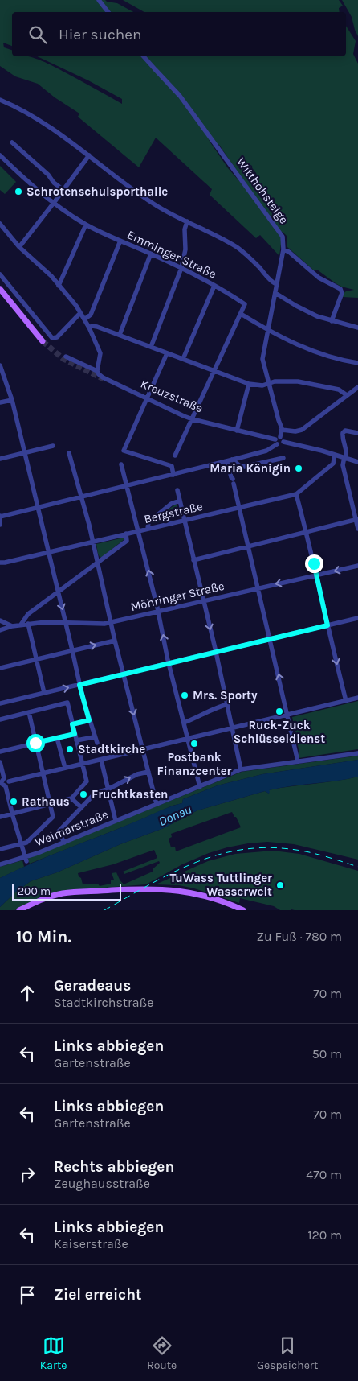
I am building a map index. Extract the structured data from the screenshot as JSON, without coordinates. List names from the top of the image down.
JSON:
{
  "streets": {
    "street": [
      "Witthohsteige",
      "Emminger Straße",
      "Kreuzstraße",
      "Bergstraße",
      "Möhringer Straße",
      "Weimarstraße"
    ]
  },
  "crossings": [
    ["Witthohsteige", "Kreuzstraße"],
    ["Kreuzstraße", "Bergstraße"]
  ],
  "water": ["Donau"],
  "places": [
    "Schrotenschulsporthalle",
    "Maria Königin",
    "Mrs. Sporty",
    "Ruck-Zuck Schlüsseldienst",
    "Postbank Finanzcenter",
    "Stadtkirche",
    "Fruchtkasten",
    "Rathaus",
    "TuWass Tuttlinger Wasserwelt"
  ],
  "scale_bar": "200 m",
  "page": {
    "search": "Hier suchen",
    "scale": "200 m",
    "heading": ["10 Min.", "Zu Fuß · 780 m"],
    "list": [
      ["Geradeaus", "Stadtkirchstraße", "70 m"],
      ["Links abbiegen", "Gartenstraße", "50 m"],
      ["Links abbiegen", "Gartenstraße", "70 m"],
      ["Rechts abbiegen", "Zeughausstraße", "470 m"],
      ["Links abbiegen", "Kaiserstraße", "120 m"],
      "Ziel erreicht"
    ],
    "nav": ["Karte", "Route", "Gespeichert"]
  }
}
